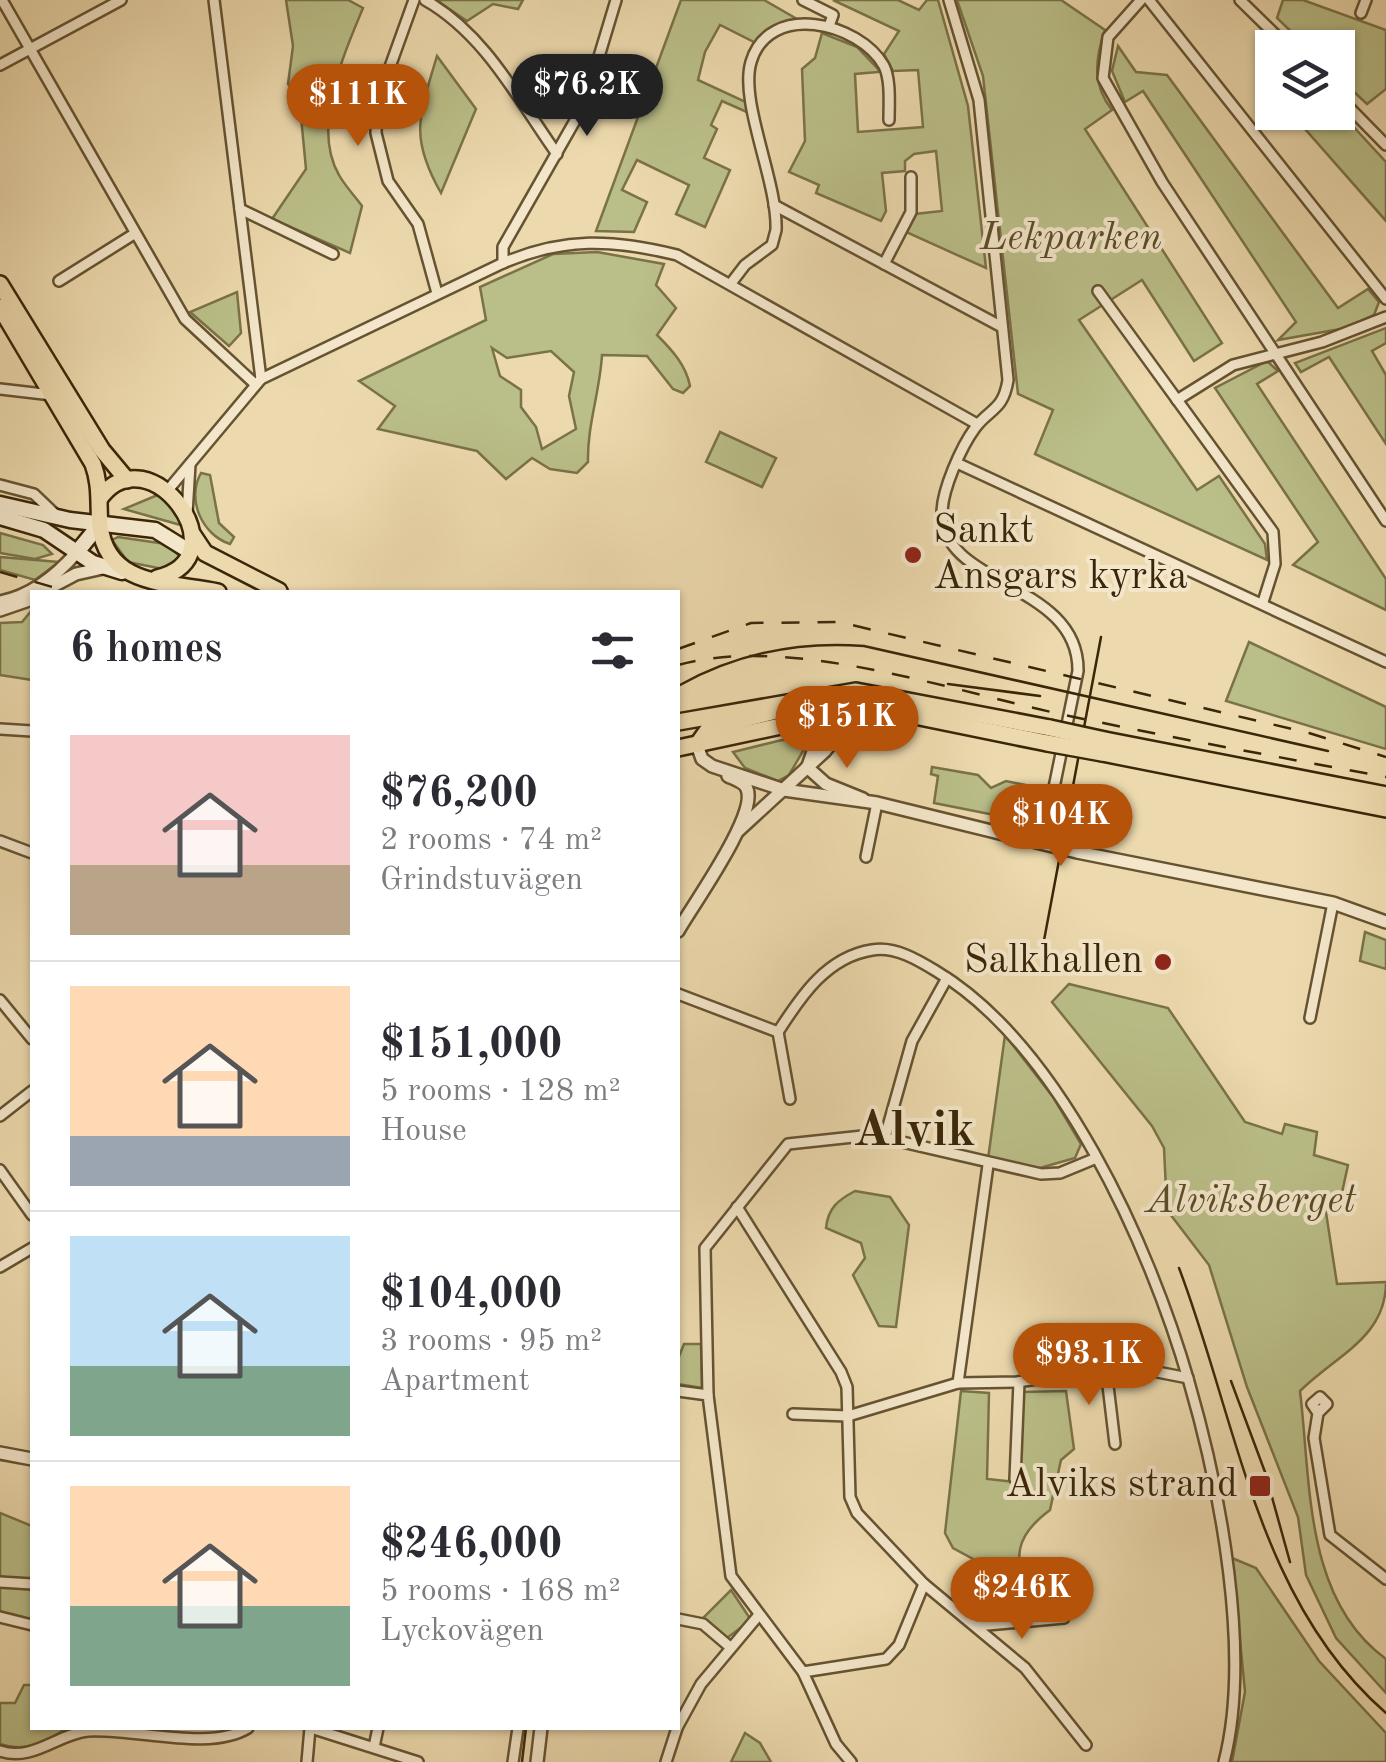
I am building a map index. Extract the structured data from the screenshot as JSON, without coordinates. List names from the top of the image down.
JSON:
{
  "districts": ["Alvik"],
  "parks": ["Lekparken", "Alviksberget"],
  "places": {
    "other": ["Sankt Ansgars kyrka", "Salkhallen"],
    "transit": ["Alviks strand"]
  },
  "page": {
    "price": [
      "$76.2K",
      "$111K",
      "$151K",
      "$104K",
      "$93.1K",
      "$246K"
    ],
    "heading": "6 homes",
    "list": [
      {
        "name": "$76,200",
        "note": "2 rooms · 74 m² · Grindstuvägen"
      },
      {
        "name": "$151,000",
        "note": "5 rooms · 128 m² · House"
      },
      {
        "name": "$104,000",
        "note": "3 rooms · 95 m² · Apartment"
      },
      {
        "name": "$246,000",
        "note": "5 rooms · 168 m² · Lyckovägen"
      }
    ]
  }
}
